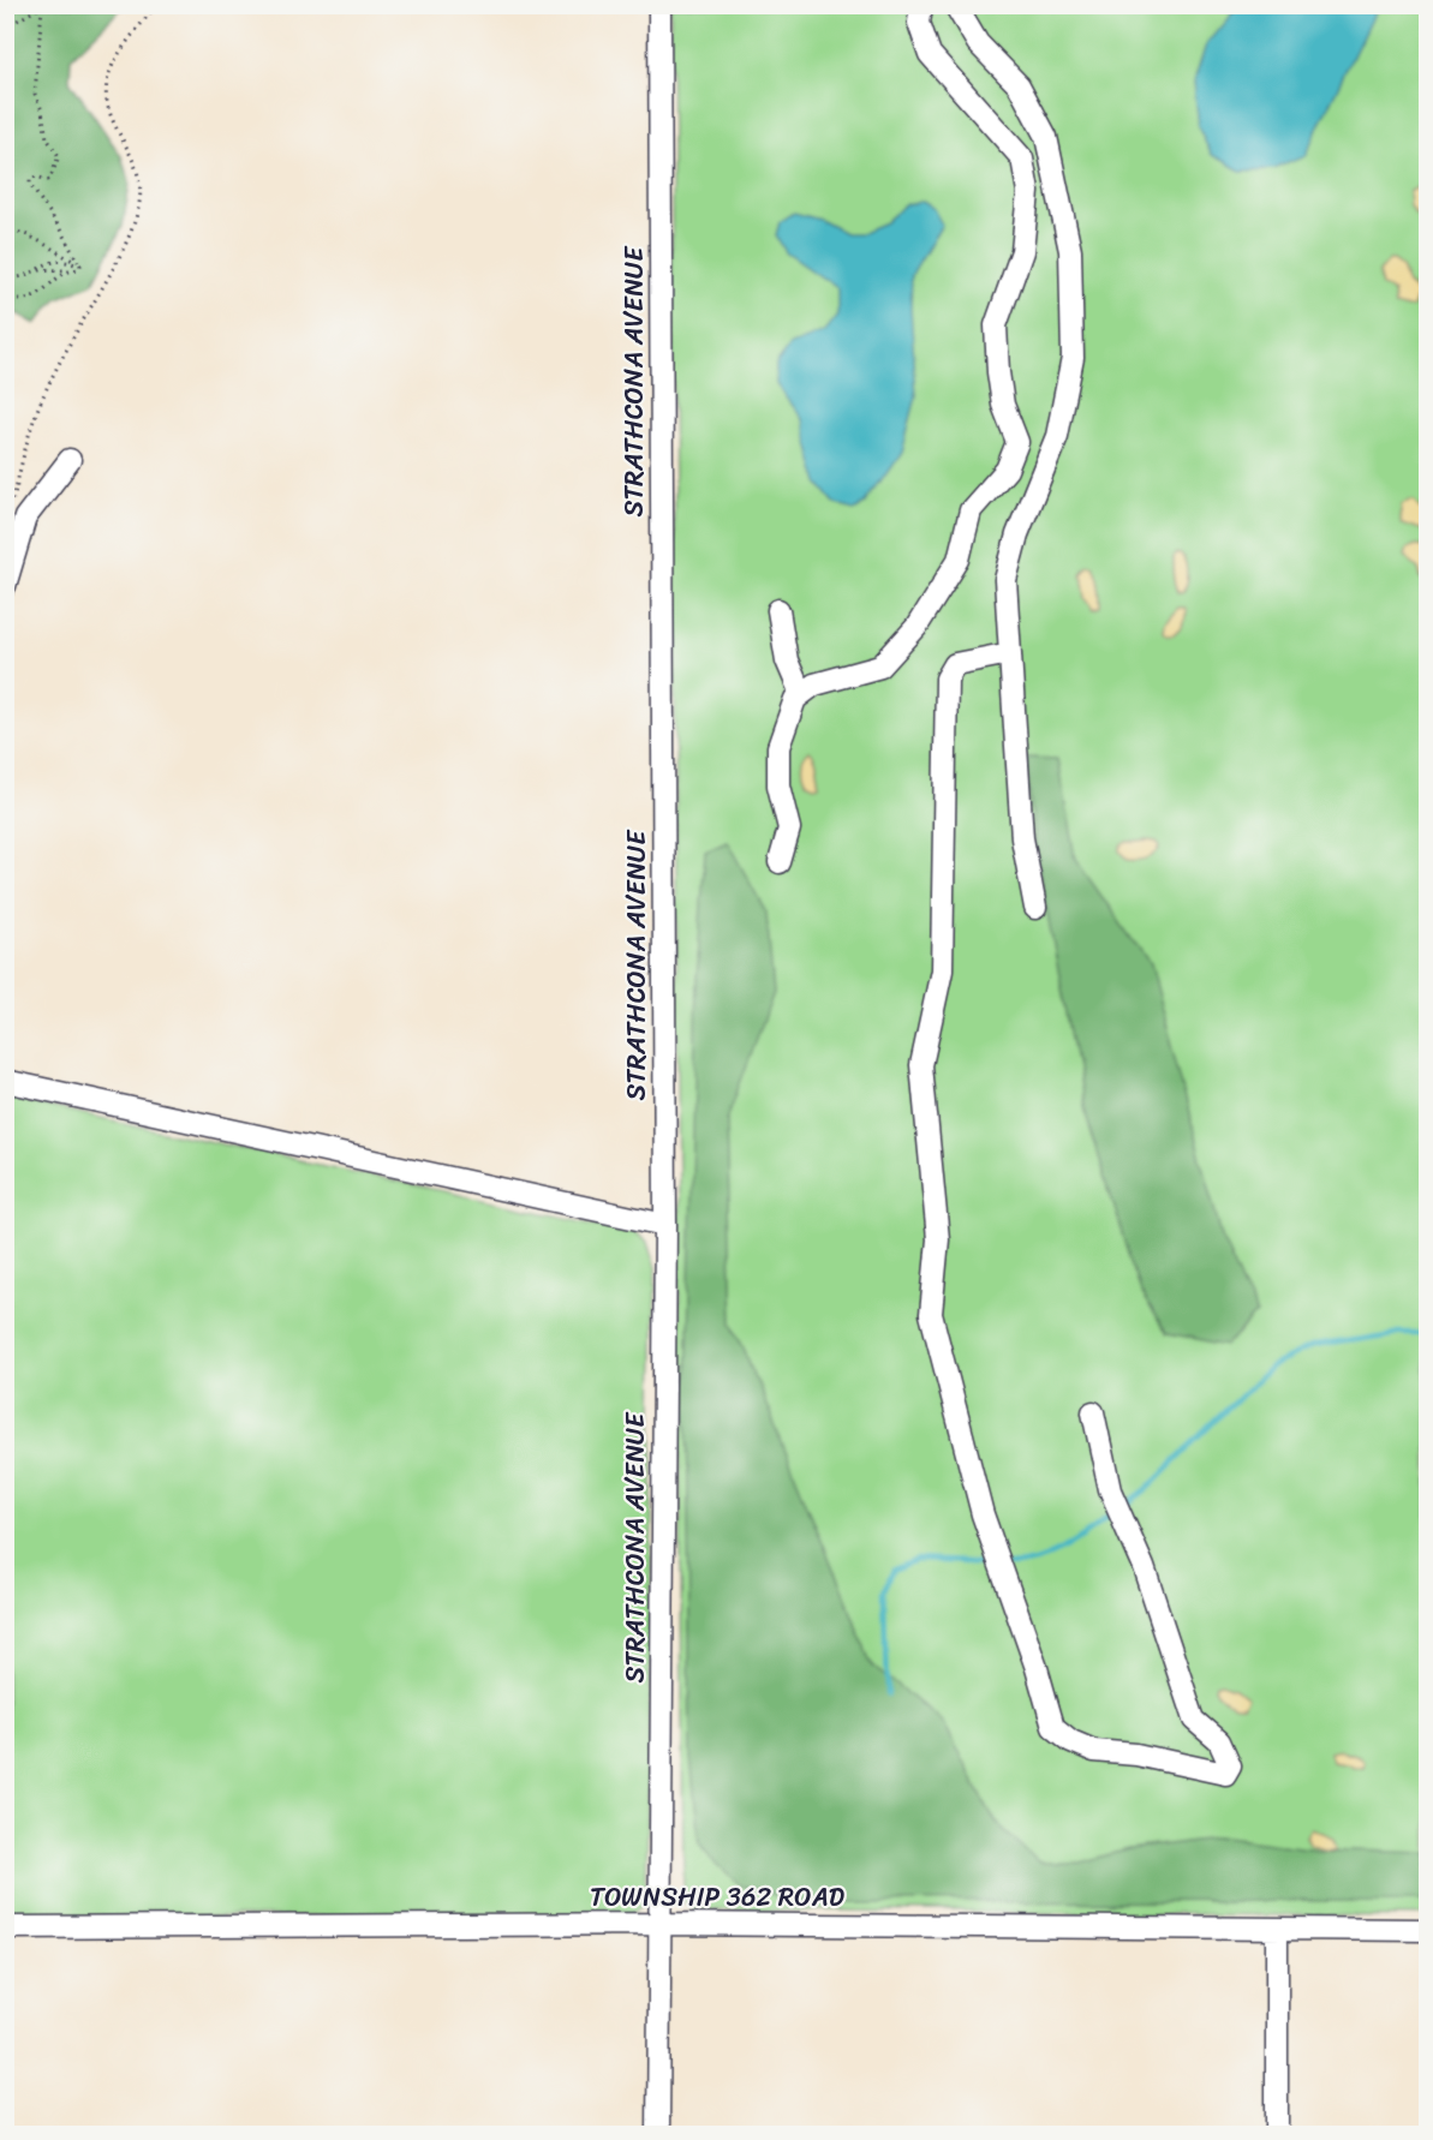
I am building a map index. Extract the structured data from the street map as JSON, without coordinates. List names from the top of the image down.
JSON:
{
  "streets": {
    "street": ["STRATHCONA AVENUE", "TOWNSHIP 362 ROAD"]
  },
  "crossings": [
    ["STRATHCONA AVENUE", "TOWNSHIP 362 ROAD"]
  ]
}
